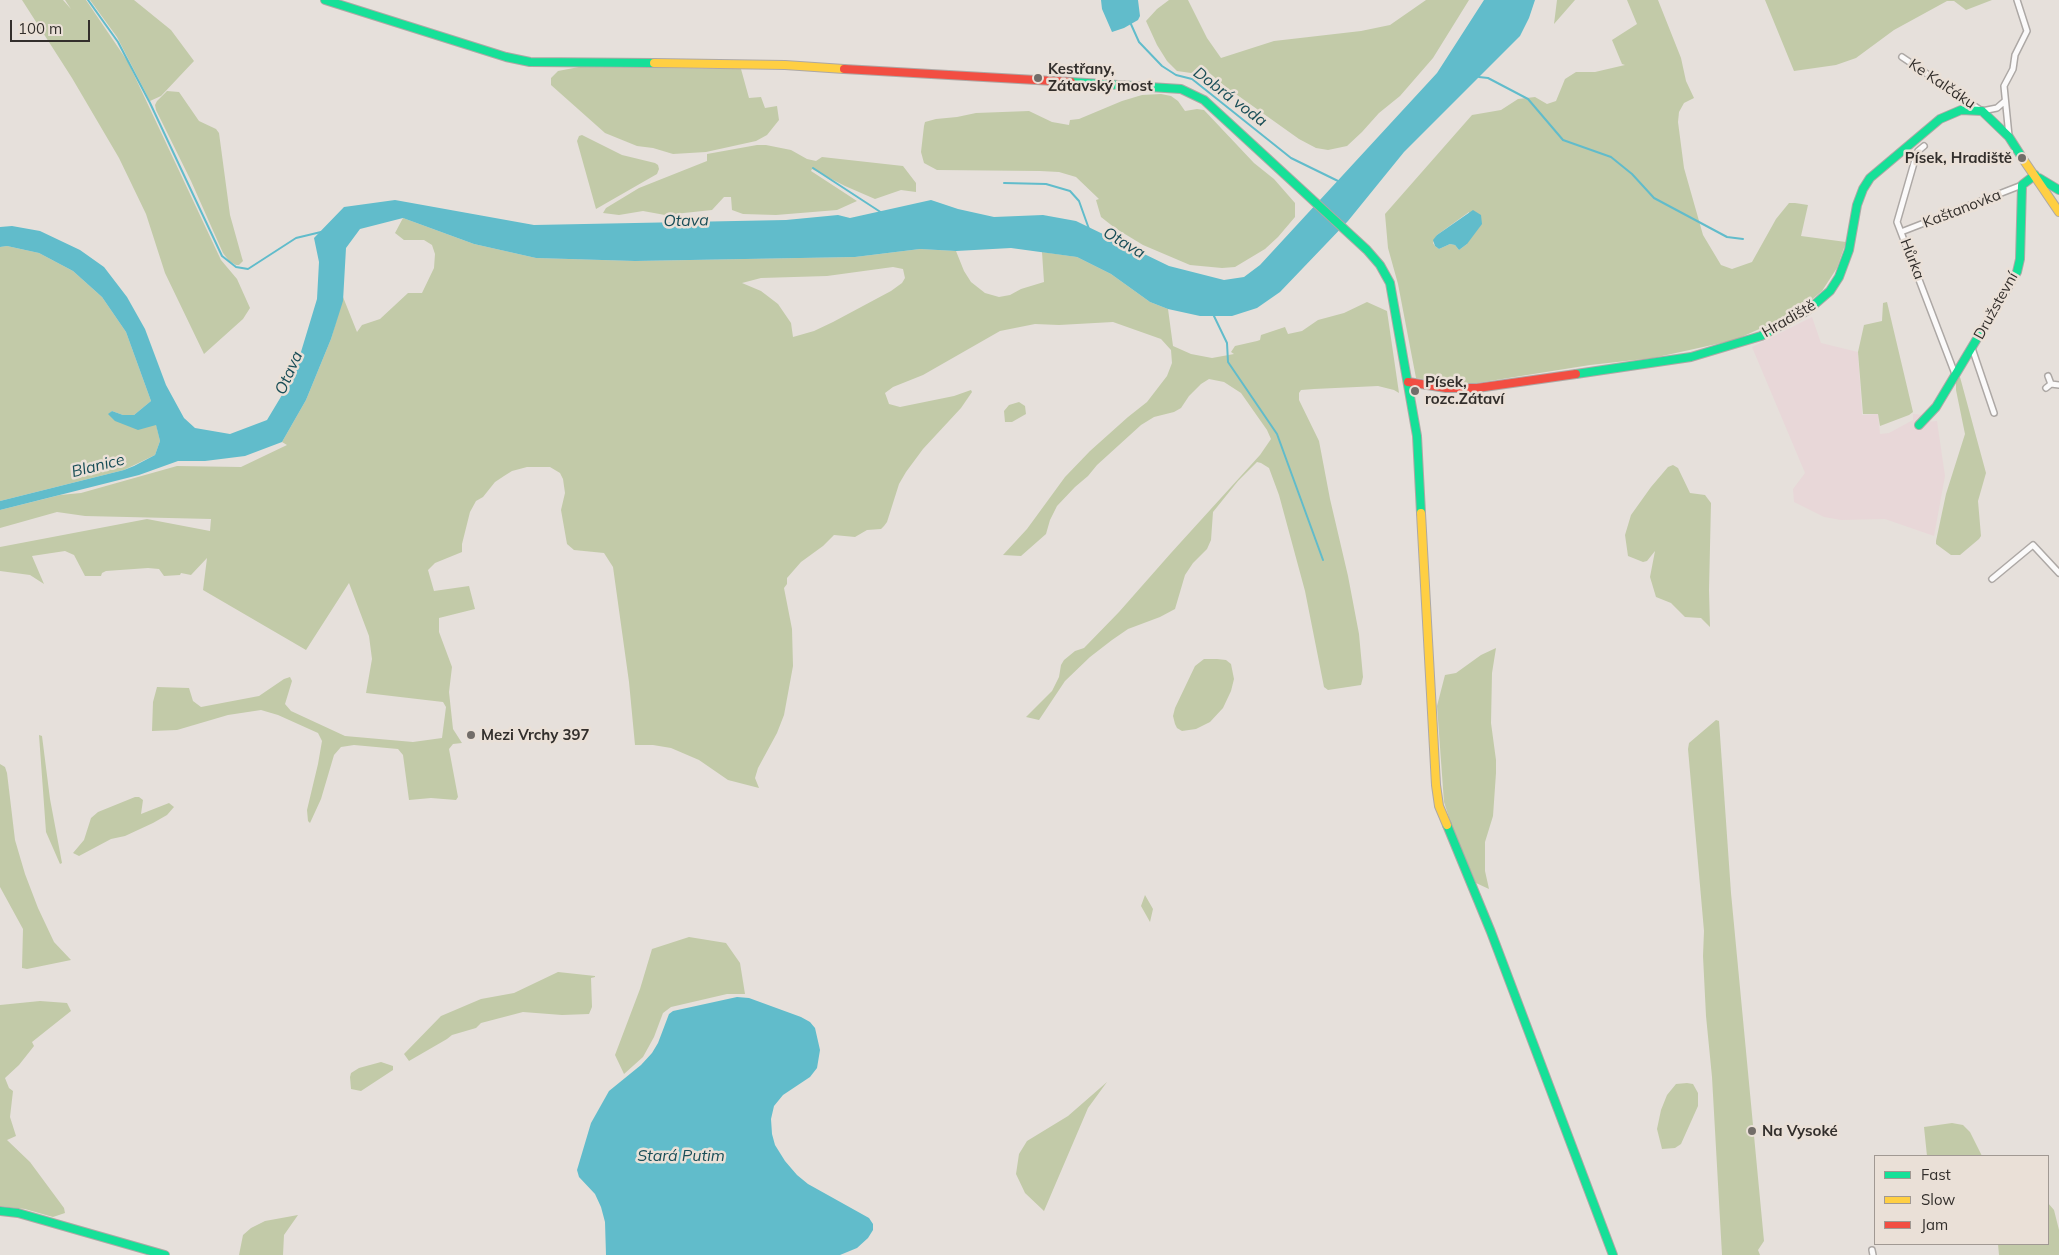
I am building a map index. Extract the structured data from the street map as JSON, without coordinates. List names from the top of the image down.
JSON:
{
  "streets": {
    "street": [
      "Ke Kalčáku",
      "Kaštanovka",
      "Hůrka",
      "Družstevní",
      "Hradiště"
    ]
  },
  "crossings": [
    ["Ke Kalčáku", "Hradiště"],
    ["Kaštanovka", "Hůrka"],
    ["Kaštanovka", "Družstevní"],
    ["Hůrka", "Družstevní"]
  ],
  "water": [
    "Dobrá voda",
    "Otava",
    "Blanice",
    "Stará Putim"
  ],
  "places": [
    "Kestřany, Zátavský most",
    "Písek, Hradiště",
    "Písek, rozc.Zátaví",
    "Mezi Vrchy 397",
    "Na Vysoké"
  ],
  "legend": ["Fast", "Slow", "Jam"],
  "scale_bar": "100 m"
}
